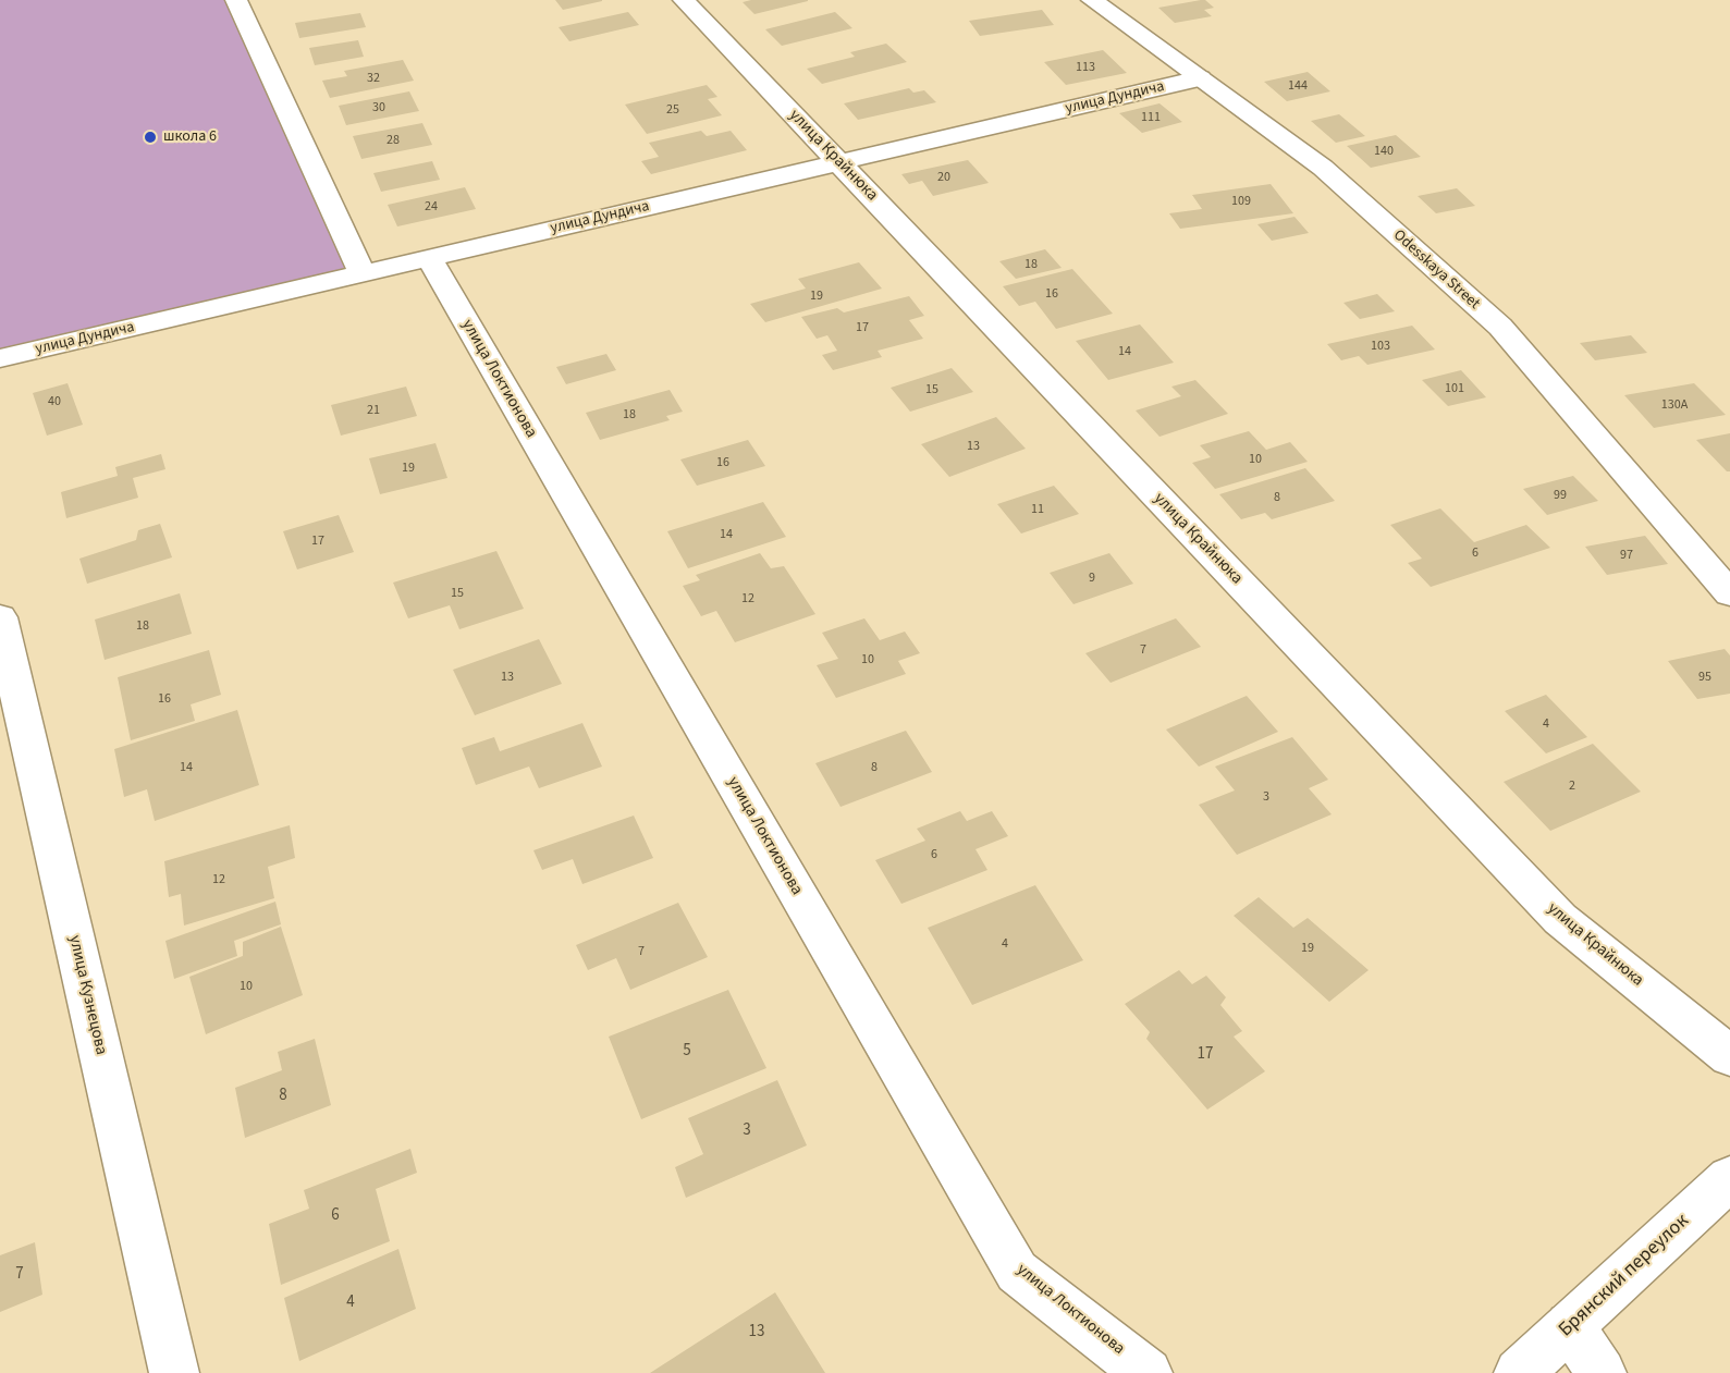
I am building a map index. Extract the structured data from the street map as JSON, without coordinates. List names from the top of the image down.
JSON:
{
  "streets": {
    "street": [
      "улица Дундича",
      "улица Крайнюка",
      "Odesskaya Street",
      "улица Локтионова",
      "улица Кузнецова",
      "Брянский переулок"
    ]
  },
  "crossings": [
    ["улица Дундича", "улица Крайнюка"],
    ["улица Дундича", "Odesskaya Street"],
    ["улица Дундича", "улица Локтионова"]
  ],
  "places": ["школа 6"],
  "house_numbers": [
    "113",
    "32",
    "144",
    "30",
    "25",
    "111",
    "28",
    "140",
    "20",
    "109",
    "24",
    "18",
    "16",
    "19",
    "17",
    "103",
    "14",
    "101",
    "15",
    "40",
    "130А",
    "21",
    "18",
    "13",
    "10",
    "16",
    "19",
    "99",
    "8",
    "11",
    "14",
    "17",
    "6",
    "97",
    "9",
    "15",
    "12",
    "18",
    "7",
    "10",
    "13",
    "95",
    "16",
    "4",
    "14",
    "8",
    "2",
    "3",
    "6",
    "12",
    "4",
    "19",
    "7",
    "10",
    "5",
    "17",
    "8",
    "3",
    "6",
    "7",
    "4",
    "13"
  ]
}
